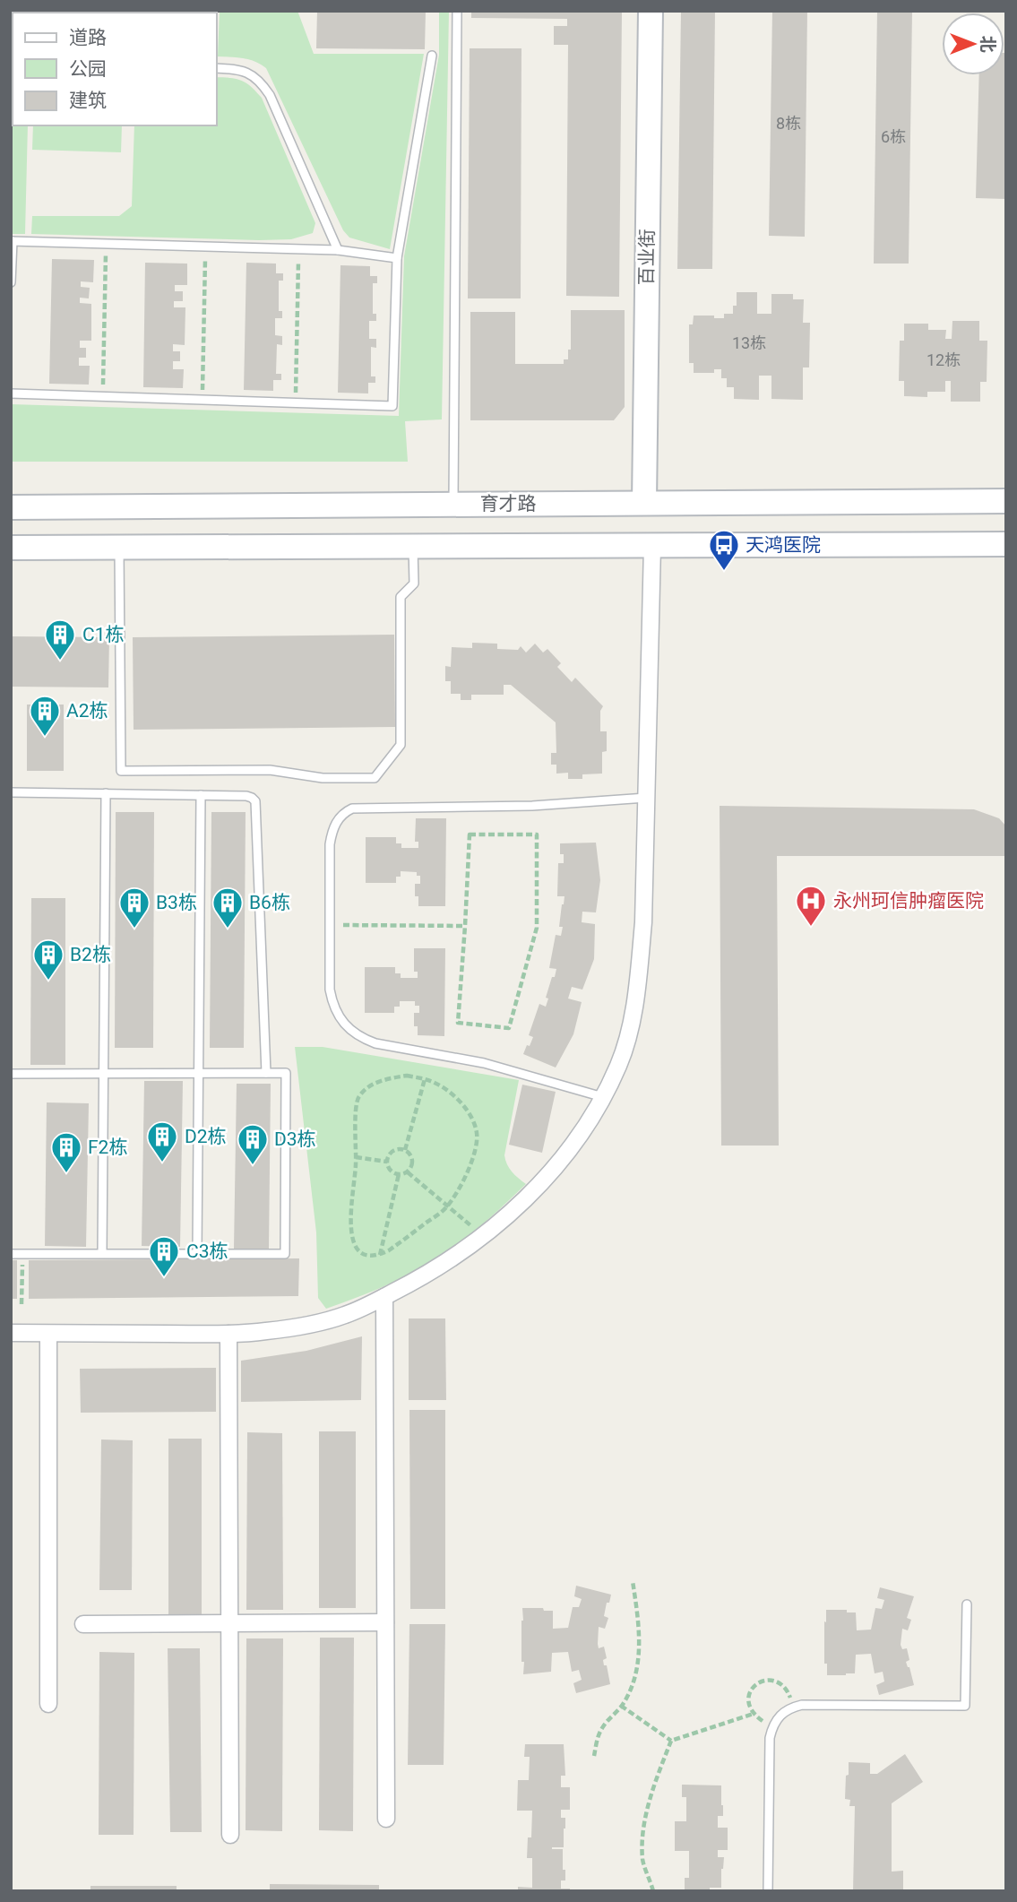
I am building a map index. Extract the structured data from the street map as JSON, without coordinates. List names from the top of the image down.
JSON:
{
  "streets": {
    "main road": ["百业街", "育才路"]
  },
  "crossings": [
    ["百业街", "育才路"]
  ],
  "places": {
    "bus stop": ["天鸿医院"],
    "building": [
      "C1栋",
      "A2栋",
      "B3栋",
      "B6栋",
      "B2栋",
      "D2栋",
      "D3栋",
      "F2栋",
      "C3栋"
    ],
    "hospital": ["永州珂信肿瘤医院"]
  },
  "house_numbers": [
    "8栋",
    "6栋",
    "13栋",
    "12栋"
  ],
  "legend": ["道路", "公园", "建筑"],
  "north": "right"
}
